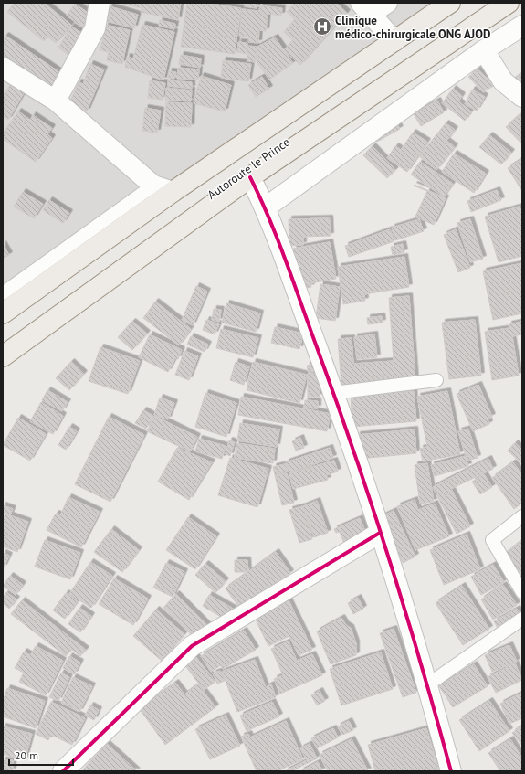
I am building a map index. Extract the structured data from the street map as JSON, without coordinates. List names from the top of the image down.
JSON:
{
  "streets": {
    "main road": ["Autoroute le Prince"]
  },
  "places": {
    "hospital": ["Clinique médico-chirurgicale ONG AJOD"]
  },
  "scale_bar": "20 m"
}
